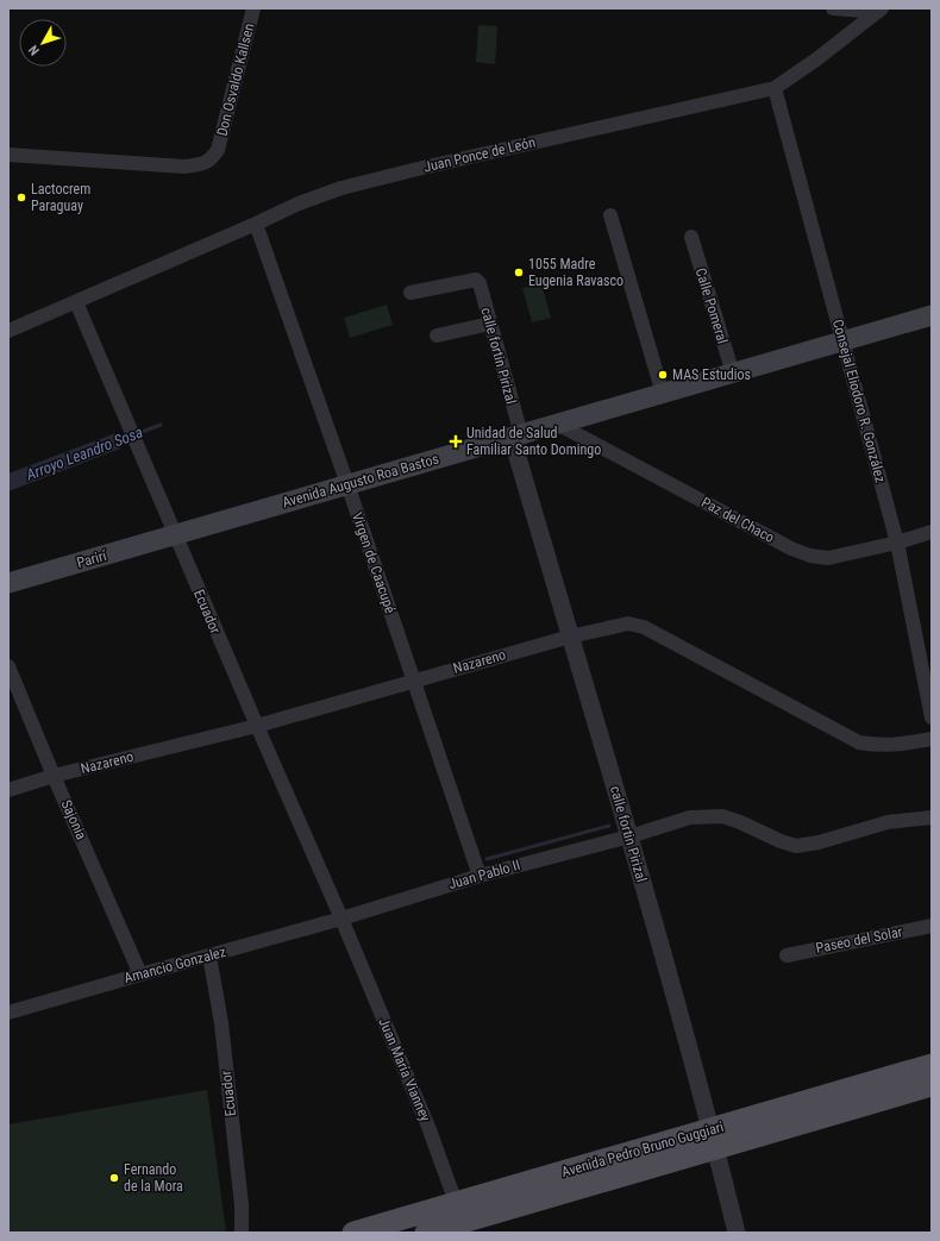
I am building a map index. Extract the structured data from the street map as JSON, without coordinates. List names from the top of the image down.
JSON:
{
  "streets": {
    "main road": ["Avenida Augusto Roa Bastos", "Parirí", "Avenida Pedro Bruno Guggiari"],
    "street": [
      "Don Osvaldo Kallsen",
      "Juan Ponce de León",
      "Calle Pomeral",
      "calle fortin Pirizal",
      "Consejal Eliodoro R. González",
      "Paz del Chaco",
      "Virgen de Caacupé",
      "Ecuador",
      "Nazareno",
      "Sajonia",
      "Juan Pablo II",
      "Paseo del Solar",
      "Amancio Gonzalez",
      "Juan María Vianney"
    ]
  },
  "crossings": [
    ["Juan Ponce de León", "Consejal Eliodoro R. González"],
    ["Juan Ponce de León", "Virgen de Caacupé"],
    ["Juan Ponce de León", "Ecuador"],
    ["Calle Pomeral", "Avenida Augusto Roa Bastos"],
    ["calle fortin Pirizal", "Avenida Augusto Roa Bastos"],
    ["calle fortin Pirizal", "Nazareno"],
    ["calle fortin Pirizal", "Juan Pablo II"],
    ["calle fortin Pirizal", "Avenida Pedro Bruno Guggiari"],
    ["Consejal Eliodoro R. González", "Avenida Augusto Roa Bastos"],
    ["Consejal Eliodoro R. González", "Paz del Chaco"],
    ["Avenida Augusto Roa Bastos", "Paz del Chaco"],
    ["Avenida Augusto Roa Bastos", "Parirí"],
    ["Avenida Augusto Roa Bastos", "Virgen de Caacupé"],
    ["Avenida Augusto Roa Bastos", "Ecuador"],
    ["Parirí", "Ecuador"],
    ["Virgen de Caacupé", "Nazareno"],
    ["Virgen de Caacupé", "Juan Pablo II"],
    ["Ecuador", "Nazareno"],
    ["Ecuador", "Juan Pablo II"],
    ["Ecuador", "Amancio Gonzalez"],
    ["Ecuador", "Juan María Vianney"],
    ["Nazareno", "Sajonia"],
    ["Sajonia", "Amancio Gonzalez"],
    ["Juan Pablo II", "Amancio Gonzalez"],
    ["Juan Pablo II", "Juan María Vianney"],
    ["Amancio Gonzalez", "Juan María Vianney"],
    ["Juan María Vianney", "Avenida Pedro Bruno Guggiari"]
  ],
  "water": ["Arroyo Leandro Sosa"],
  "places": {
    "other": [
      "Lactocrem Paraguay",
      "1055 Madre Eugenia Ravasco",
      "MAS Estudios",
      "Fernando de la Mora"
    ],
    "health": ["Unidad de Salud Familiar Santo Domingo"]
  },
  "north": "bottom left"
}
